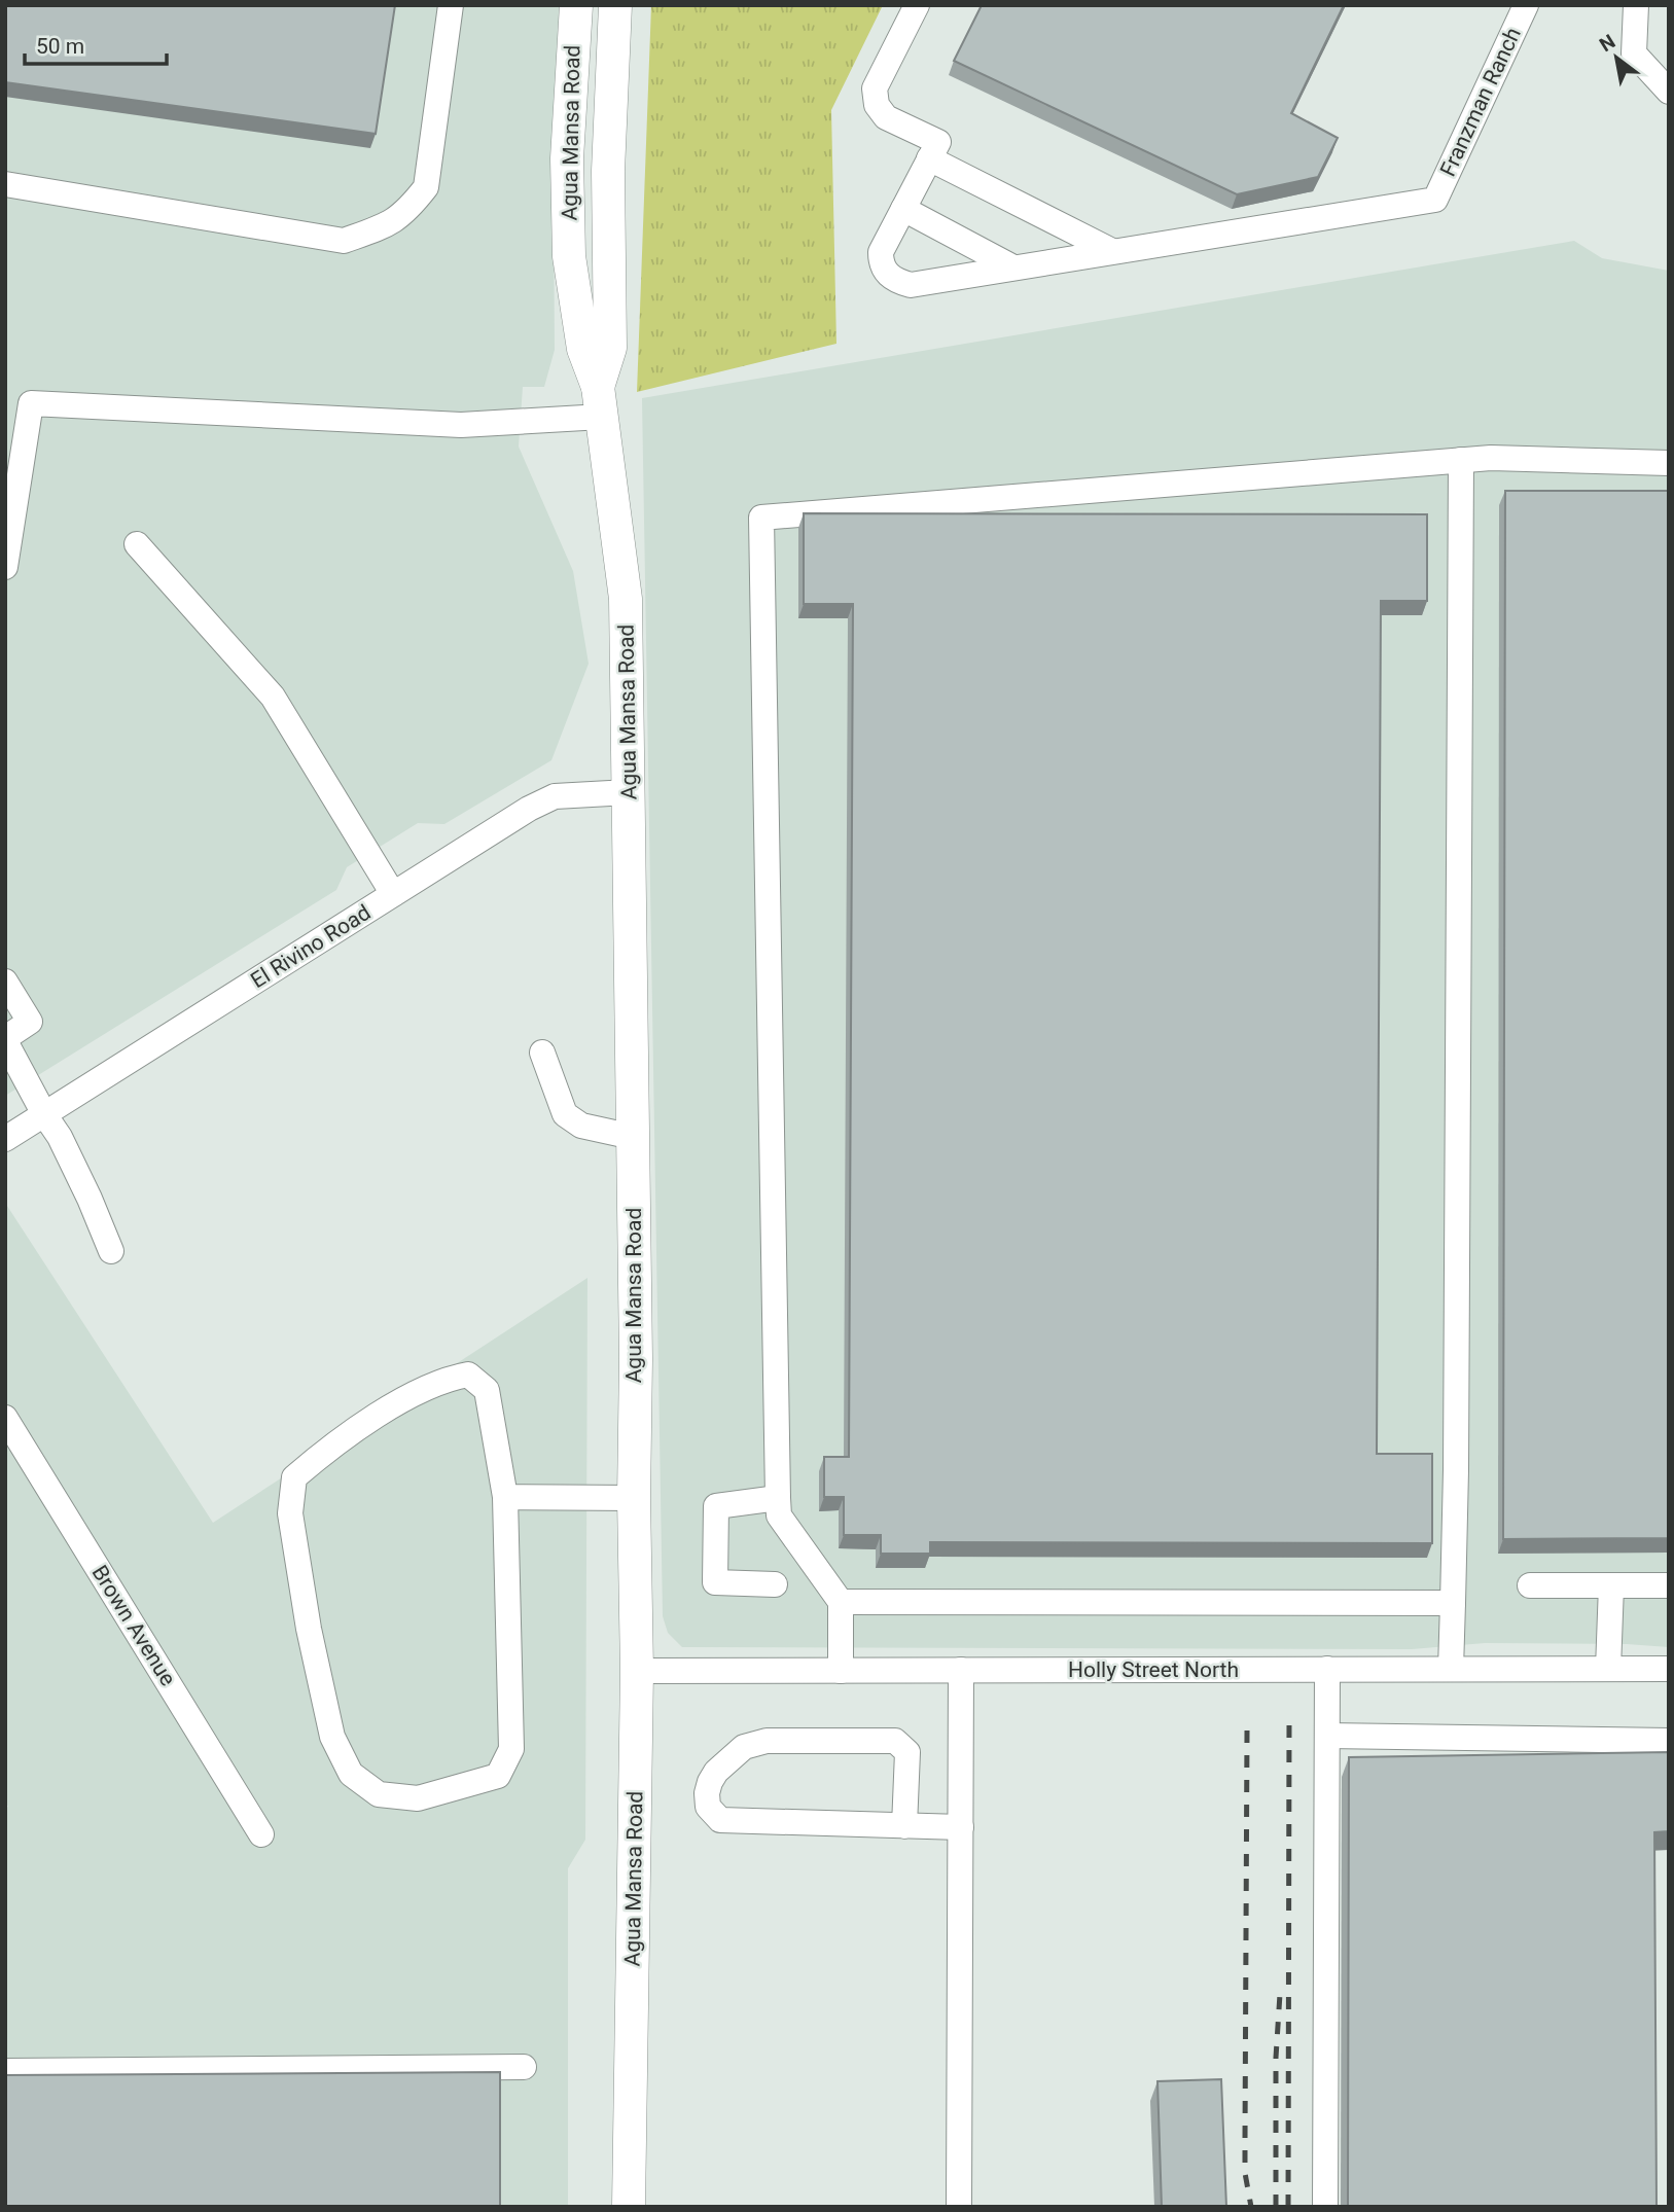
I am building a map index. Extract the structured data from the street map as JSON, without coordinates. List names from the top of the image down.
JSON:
{
  "streets": {
    "main road": ["Agua Mansa Road"],
    "street": [
      "Franzman Ranch",
      "El Rivino Road",
      "Brown Avenue",
      "Holly Street North"
    ]
  },
  "crossings": [
    ["Agua Mansa Road", "El Rivino Road"],
    ["Agua Mansa Road", "Holly Street North"]
  ],
  "scale_bar": "50 m",
  "north": "top left"
}
